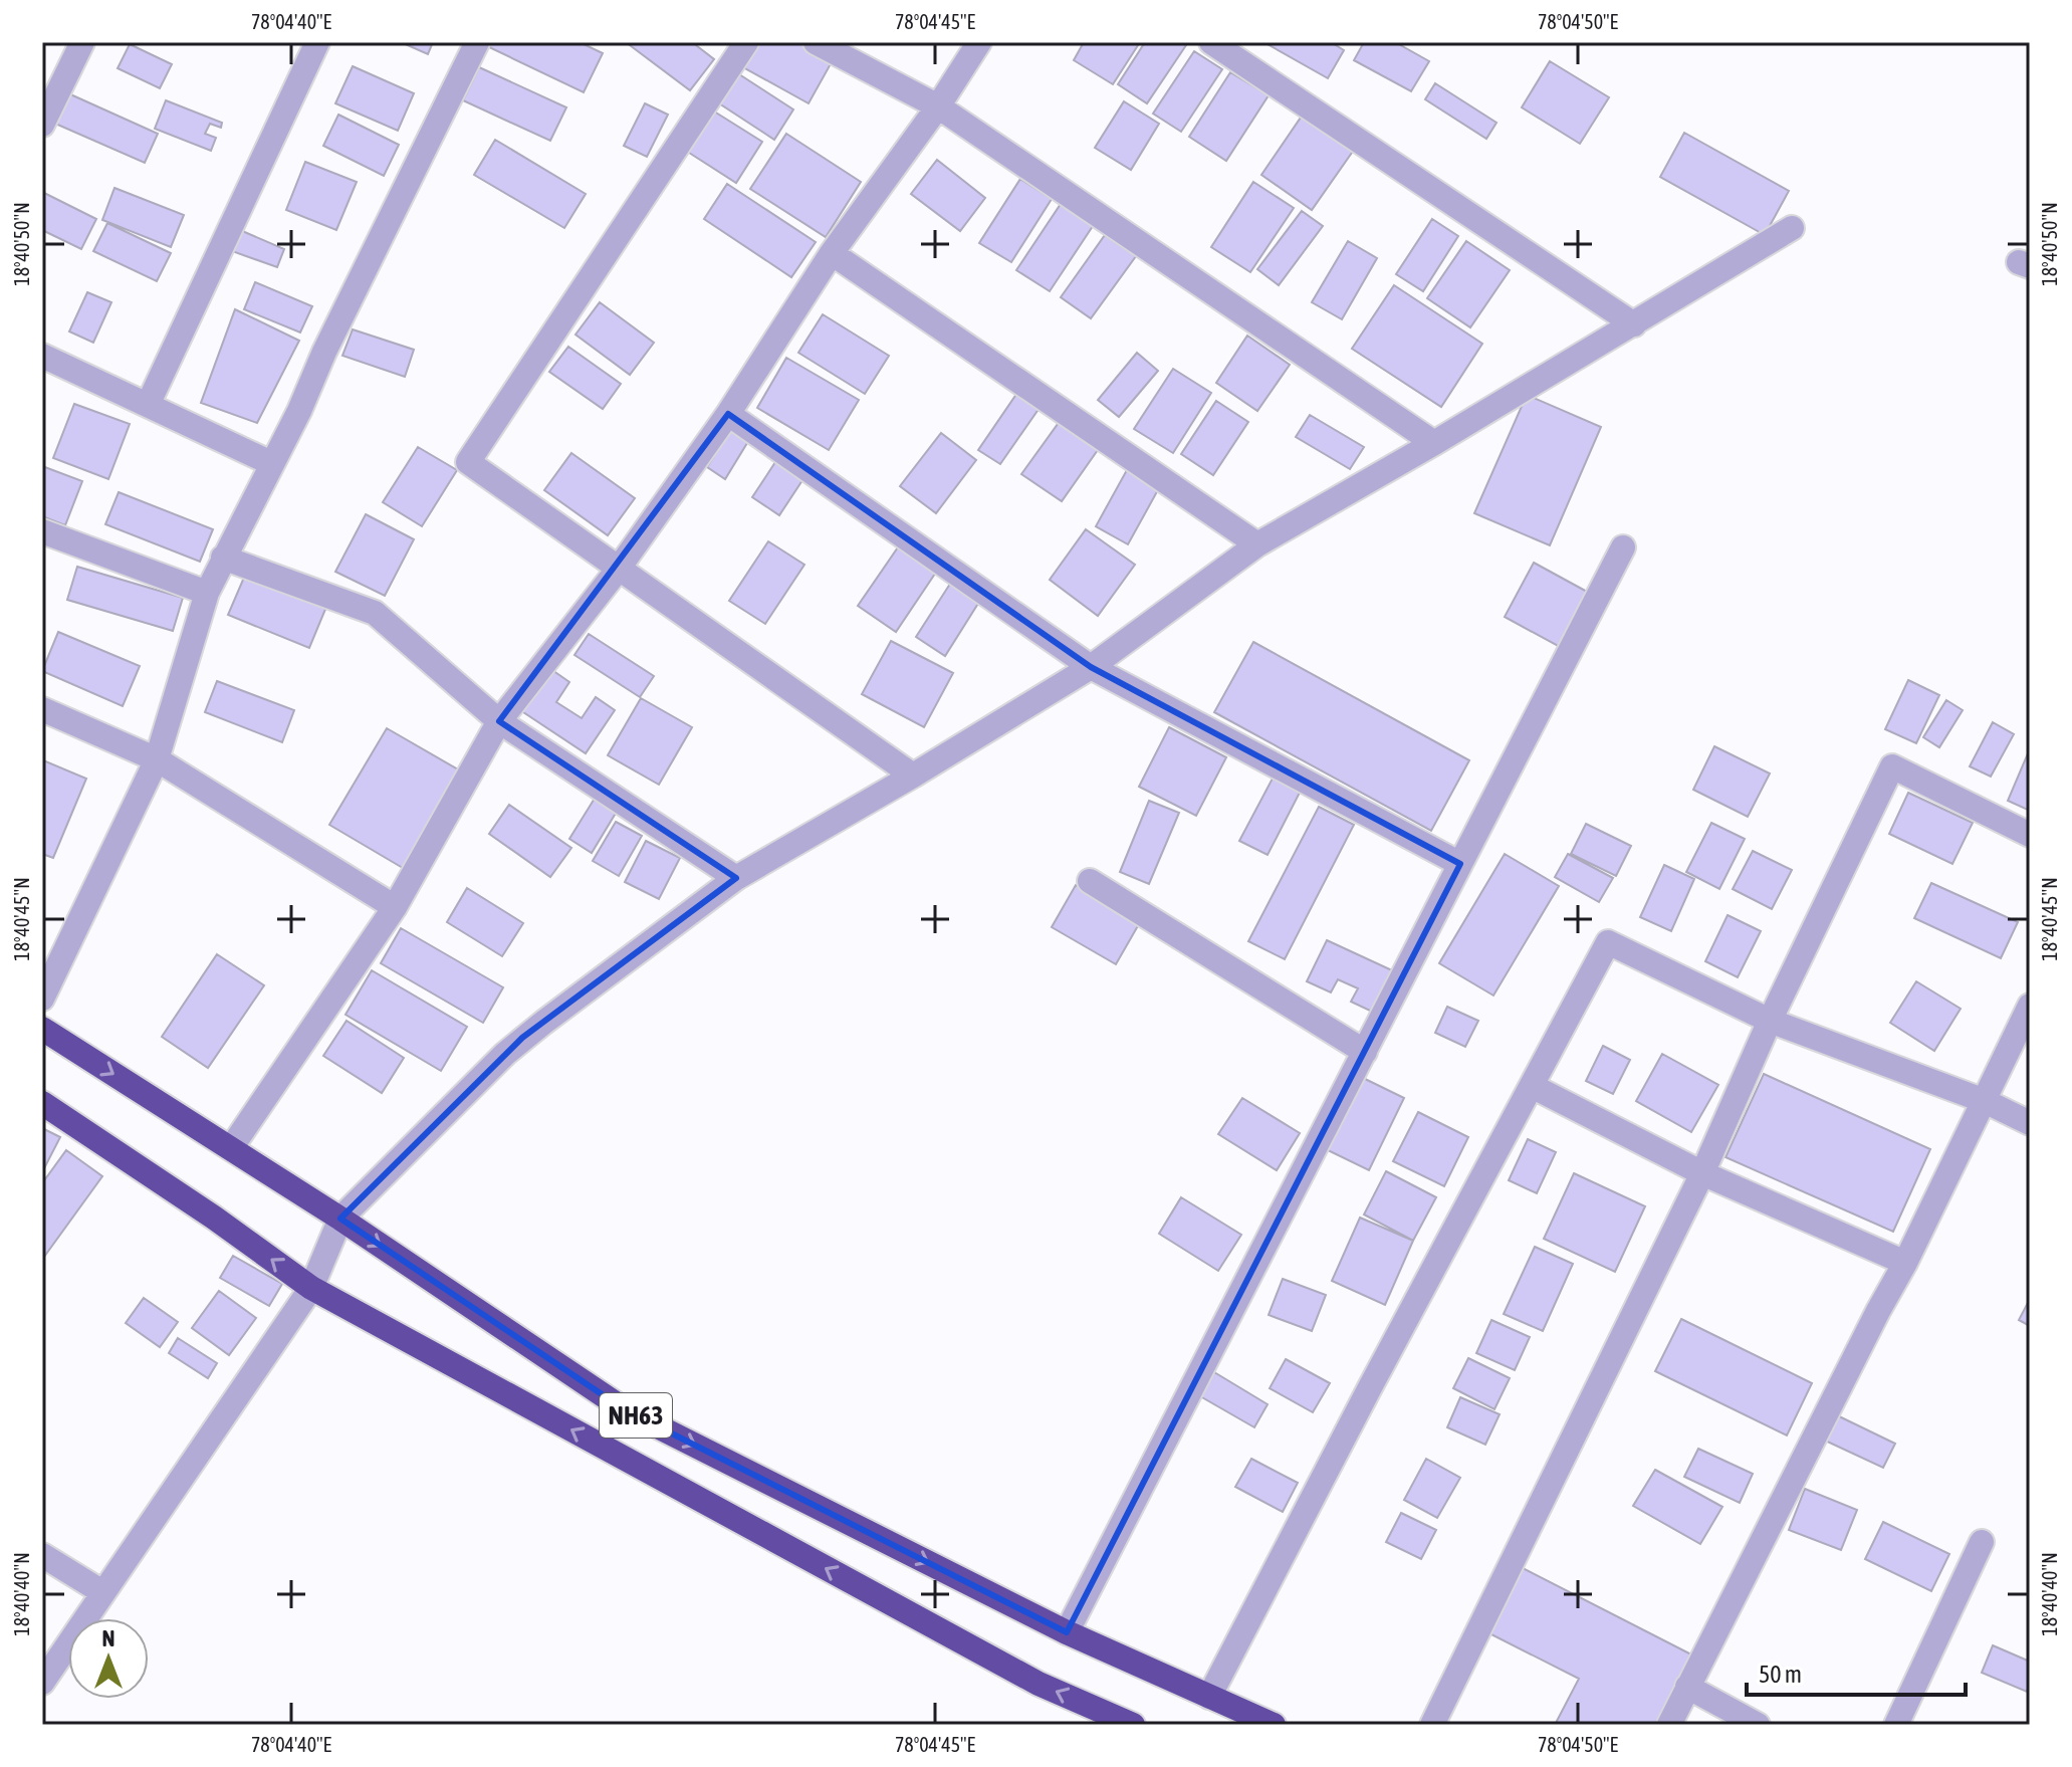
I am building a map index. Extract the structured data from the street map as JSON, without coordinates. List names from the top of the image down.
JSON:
{
  "streets": {
    "highway": ["NH63"]
  },
  "scale_bar": "50 m",
  "north": "top",
  "coordinates": [
    "78°04'40\"E",
    "78°04'45\"E",
    "78°04'50\"E",
    "18°40'50\"N",
    "18°40'45\"N",
    "18°40'40\"N"
  ]
}
